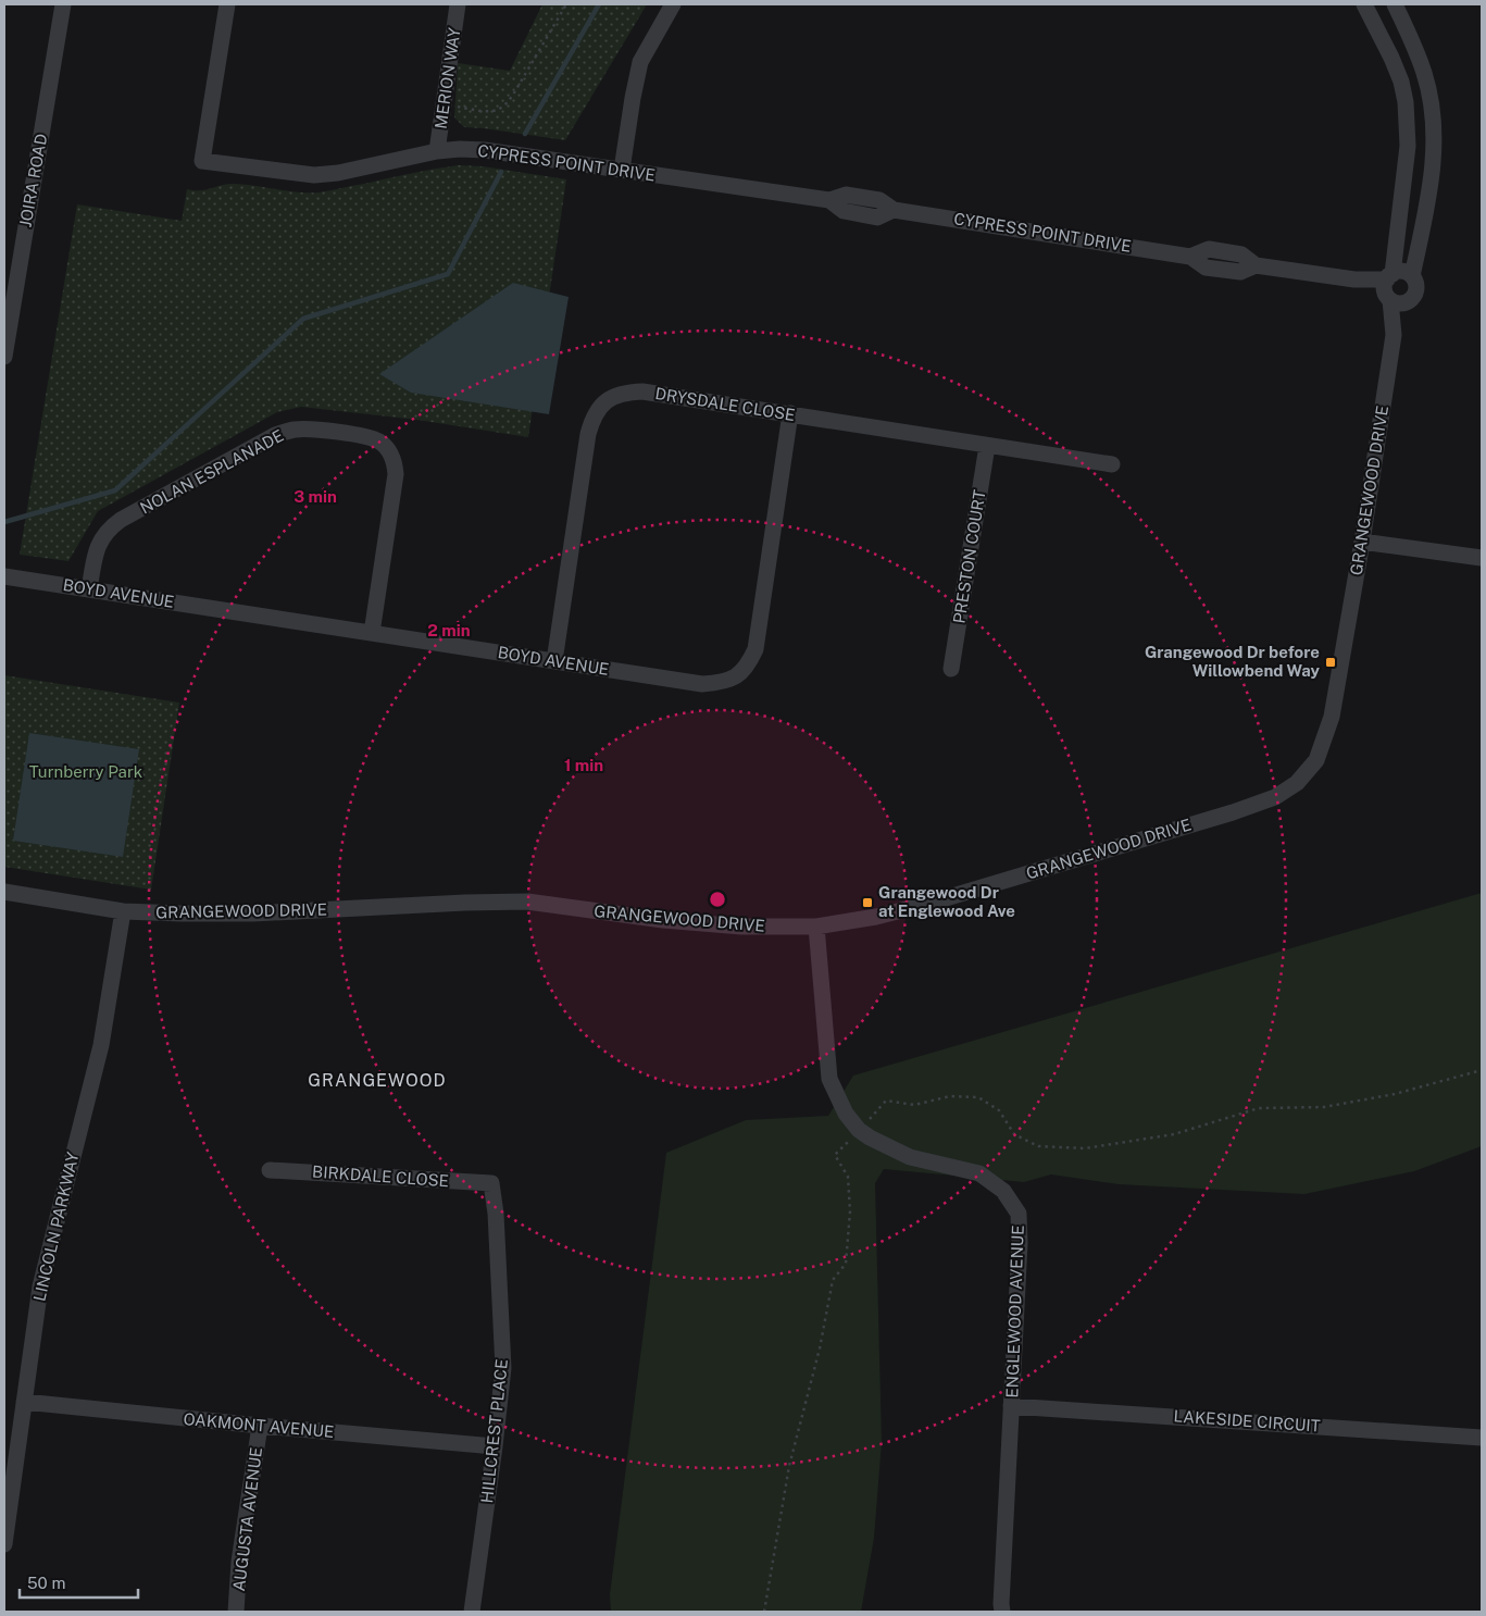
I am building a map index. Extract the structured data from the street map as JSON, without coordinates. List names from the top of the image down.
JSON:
{
  "streets": {
    "street": [
      "MERION WAY",
      "CYPRESS POINT DRIVE",
      "JOIRA ROAD",
      "DRYSDALE CLOSE",
      "NOLAN ESPLANADE",
      "GRANGEWOOD DRIVE",
      "PRESTON COURT",
      "BOYD AVENUE",
      "BIRKDALE CLOSE",
      "LINCOLN PARKWAY",
      "ENGLEWOOD AVENUE",
      "LAKESIDE CIRCUIT",
      "OAKMONT AVENUE",
      "HILLCREST PLACE",
      "AUGUSTA AVENUE"
    ]
  },
  "crossings": [
    ["MERION WAY", "CYPRESS POINT DRIVE"],
    ["CYPRESS POINT DRIVE", "GRANGEWOOD DRIVE"],
    ["DRYSDALE CLOSE", "PRESTON COURT"],
    ["DRYSDALE CLOSE", "BOYD AVENUE"],
    ["NOLAN ESPLANADE", "BOYD AVENUE"],
    ["GRANGEWOOD DRIVE", "LINCOLN PARKWAY"],
    ["GRANGEWOOD DRIVE", "ENGLEWOOD AVENUE"],
    ["BIRKDALE CLOSE", "HILLCREST PLACE"],
    ["LINCOLN PARKWAY", "OAKMONT AVENUE"],
    ["ENGLEWOOD AVENUE", "LAKESIDE CIRCUIT"],
    ["OAKMONT AVENUE", "HILLCREST PLACE"],
    ["OAKMONT AVENUE", "AUGUSTA AVENUE"]
  ],
  "districts": ["GRANGEWOOD"],
  "parks": ["Turnberry Park"],
  "places": {
    "transit": ["Grangewood Dr before Willowbend Way", "Grangewood Dr at Englewood Ave"]
  },
  "scale_bar": "50 m",
  "rings": ["3 min", "2 min", "1 min"]
}
